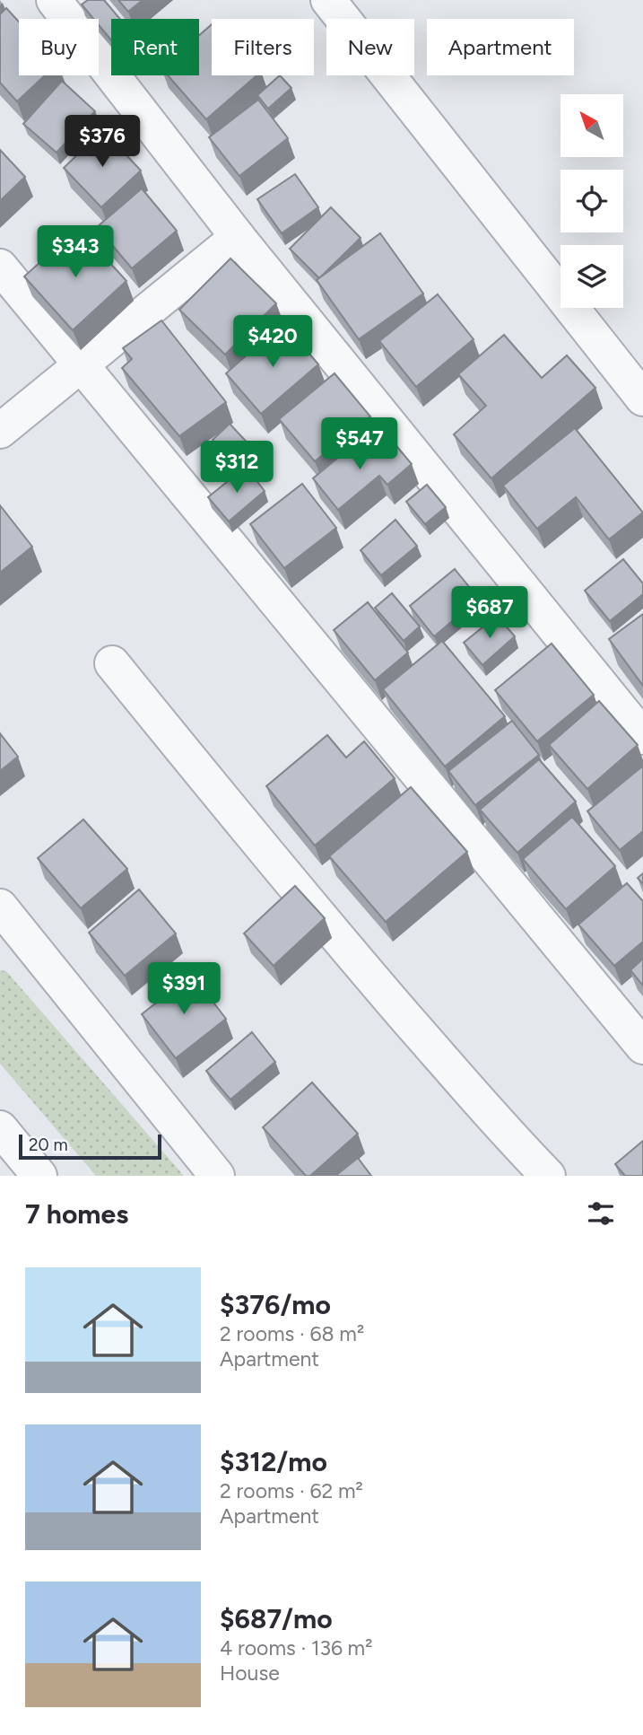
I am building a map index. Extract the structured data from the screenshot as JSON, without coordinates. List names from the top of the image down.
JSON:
{
  "scale_bar": "20 m",
  "north": "top left",
  "page": {
    "chip": [
      "Buy",
      "Rent",
      "Filters",
      "New",
      "Apartment"
    ],
    "price": [
      "$376",
      "$343",
      "$420",
      "$547",
      "$312",
      "$687",
      "$391"
    ],
    "scale": "20 m",
    "heading": "7 homes",
    "list": [
      {
        "name": "$376/mo",
        "note": "2 rooms · 68 m² · Apartment"
      },
      {
        "name": "$312/mo",
        "note": "2 rooms · 62 m² · Apartment"
      },
      {
        "name": "$687/mo",
        "note": "4 rooms · 136 m² · House"
      }
    ]
  }
}
